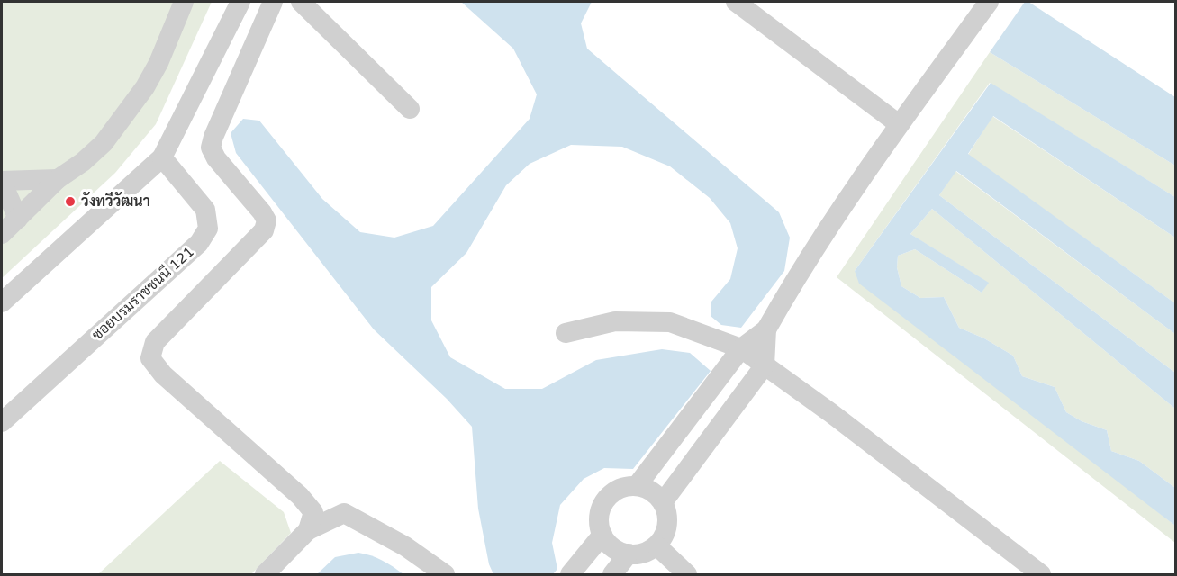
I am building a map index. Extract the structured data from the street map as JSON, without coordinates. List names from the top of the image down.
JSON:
{
  "streets": {
    "street": ["ซอยบรมราชชนนี 121"]
  },
  "places": ["วังทวีวัฒนา"]
}
